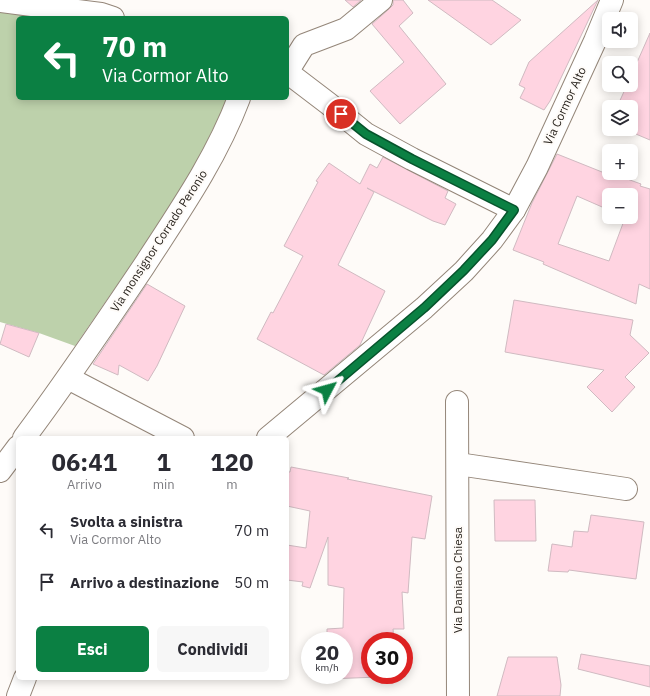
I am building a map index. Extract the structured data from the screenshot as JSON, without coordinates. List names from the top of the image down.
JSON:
{
  "streets": {
    "street": ["Via Cormor Alto", "Via monsignor Corrado Peronio", "Via Damiano Chiesa"]
  },
  "page": {
    "map_buttons": ["+", "−"],
    "turn": ["70 m", "Via Cormor Alto"],
    "eta": [
      "06:41",
      "Arrivo",
      "1",
      "min",
      "120",
      "m"
    ],
    "list": [
      {
        "name": "Svolta a sinistra",
        "note": "Via Cormor Alto",
        "value": "70 m"
      },
      {
        "name": "Arrivo a destinazione",
        "value": "50 m"
      }
    ],
    "buttons": ["Esci", "Condividi"],
    "speed": "20 km/h",
    "limit": "30"
  }
}
